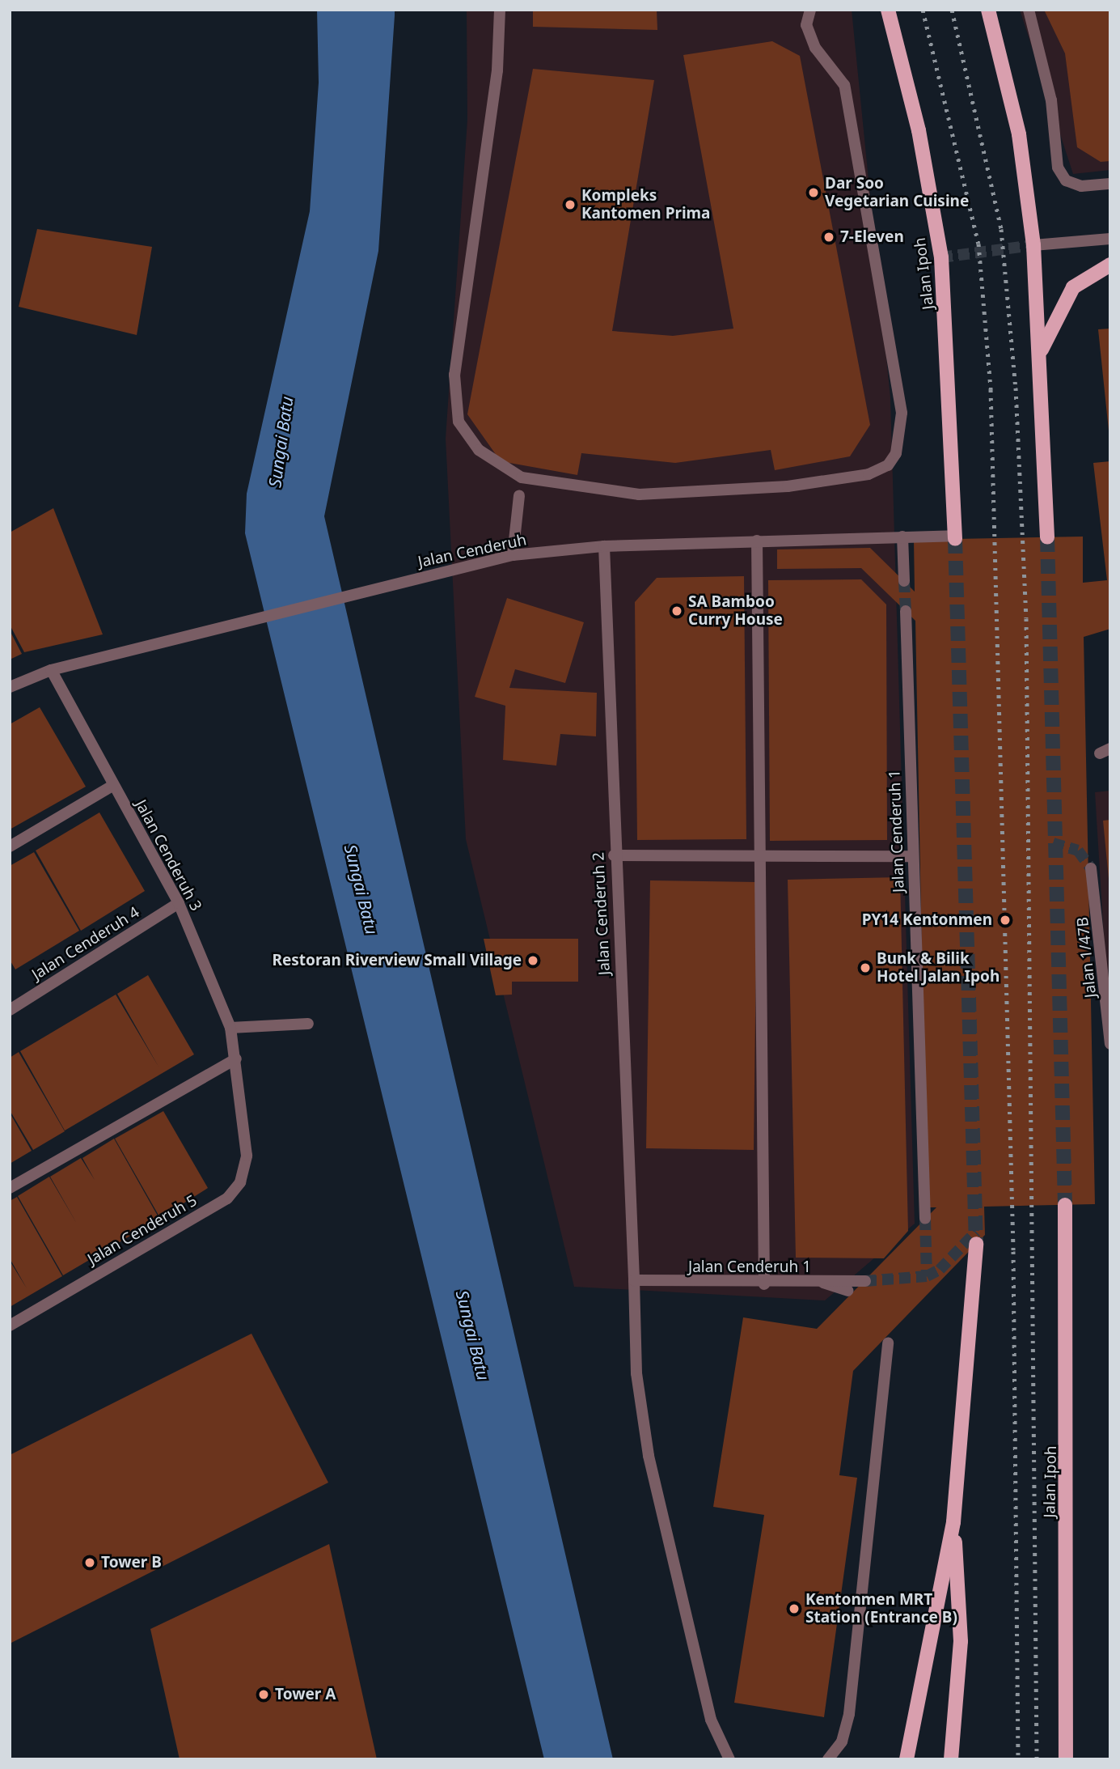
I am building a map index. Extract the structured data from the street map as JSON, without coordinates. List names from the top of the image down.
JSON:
{
  "streets": {
    "main road": ["Jalan Ipoh"],
    "street": [
      "Jalan Cenderuh",
      "Jalan Cenderuh 1",
      "Jalan Cenderuh 3",
      "Jalan Cenderuh 2",
      "Jalan Cenderuh 4",
      "Jalan 1/47B",
      "Jalan Cenderuh 5"
    ]
  },
  "crossings": [
    ["Jalan Ipoh", "Jalan Cenderuh"],
    ["Jalan Cenderuh", "Jalan Cenderuh 3"],
    ["Jalan Cenderuh", "Jalan Cenderuh 2"],
    ["Jalan Cenderuh 1", "Jalan Cenderuh 2"],
    ["Jalan Cenderuh 3", "Jalan Cenderuh 4"],
    ["Jalan Cenderuh 3", "Jalan Cenderuh 5"]
  ],
  "water": ["Sungai Batu"],
  "places": [
    "Dar Soo Vegetarian Cuisine",
    "Kompleks Kantomen Prima",
    "7-Eleven",
    "SA Bamboo Curry House",
    "PY14 Kentonmen",
    "Restoran Riverview Small Village",
    "Bunk & Bilik Hotel Jalan Ipoh",
    "Tower B",
    "Kentonmen MRT Station (Entrance B)",
    "Tower A"
  ]
}
